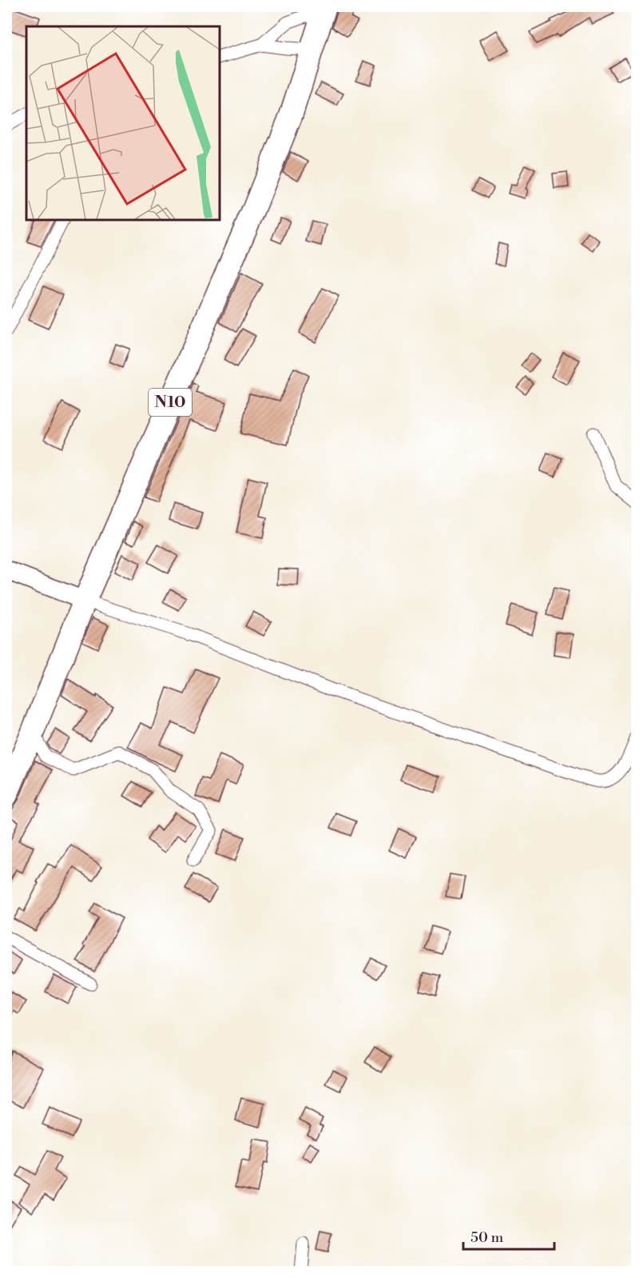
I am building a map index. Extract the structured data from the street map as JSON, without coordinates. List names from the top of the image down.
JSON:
{
  "streets": {
    "highway": ["N10"]
  },
  "scale_bar": "50 m"
}
